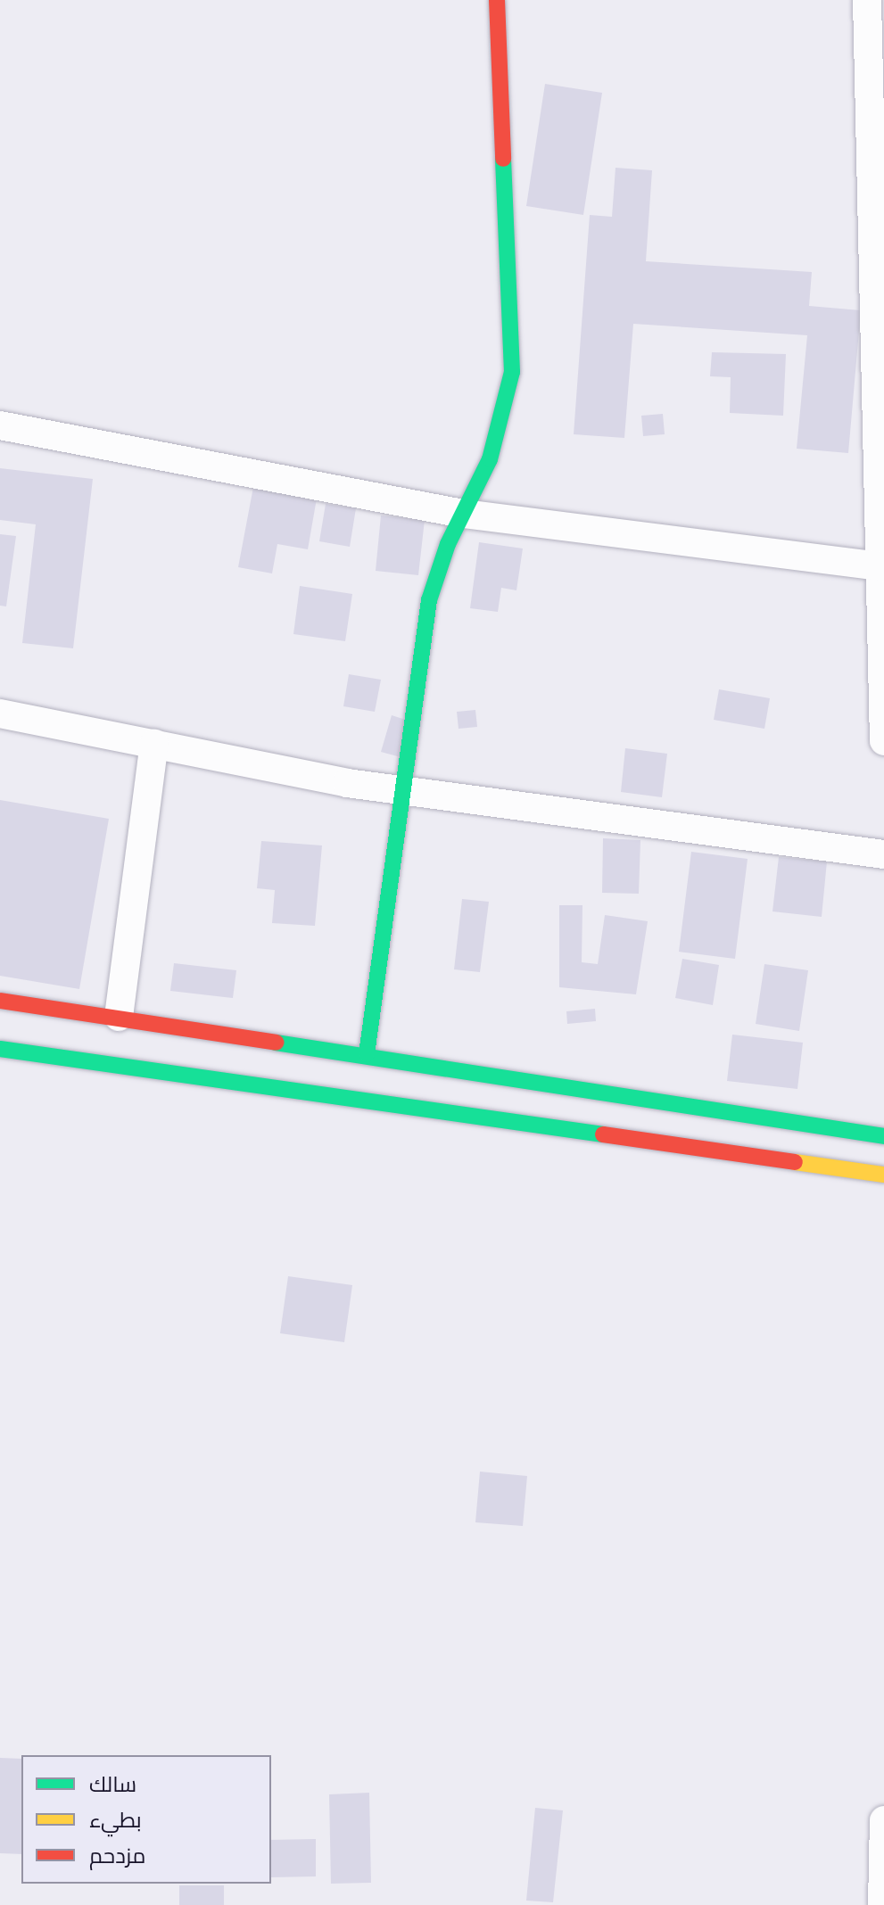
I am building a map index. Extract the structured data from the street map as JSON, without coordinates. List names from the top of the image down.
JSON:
{
  "legend": ["سالك", "بطيء", "مزدحم"]
}
